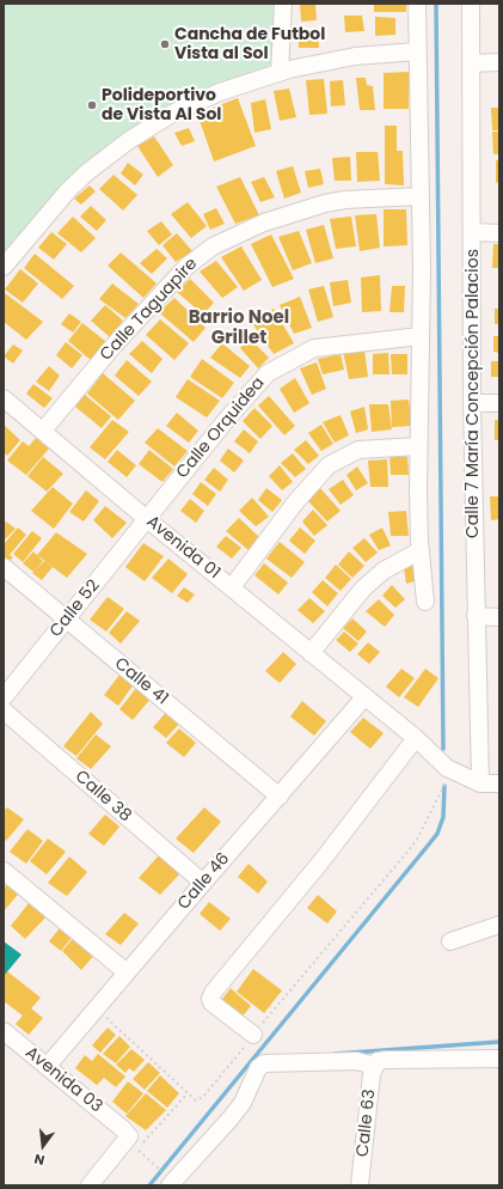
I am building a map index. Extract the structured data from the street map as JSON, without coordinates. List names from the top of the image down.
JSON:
{
  "streets": {
    "street": [
      "Calle Taguapire",
      "Calle 7 María Concepción Palacios",
      "Calle Orquidea",
      "Avenida 01",
      "Calle 52",
      "Calle 41",
      "Calle 38",
      "Calle 46",
      "Avenida 03",
      "Calle 63"
    ]
  },
  "crossings": [
    ["Calle Taguapire", "Avenida 01"],
    ["Calle 7 María Concepción Palacios", "Avenida 01"],
    ["Calle Orquidea", "Avenida 01"],
    ["Calle Orquidea", "Calle 52"],
    ["Avenida 01", "Calle 52"],
    ["Avenida 01", "Calle 46"],
    ["Calle 52", "Calle 41"],
    ["Calle 41", "Calle 46"],
    ["Calle 38", "Calle 46"],
    ["Calle 46", "Avenida 03"]
  ],
  "districts": ["Barrio Noel Grillet"],
  "places": ["Cancha de Futbol Vista al Sol", "Polideportivo de Vista Al Sol"],
  "north": "bottom"
}
